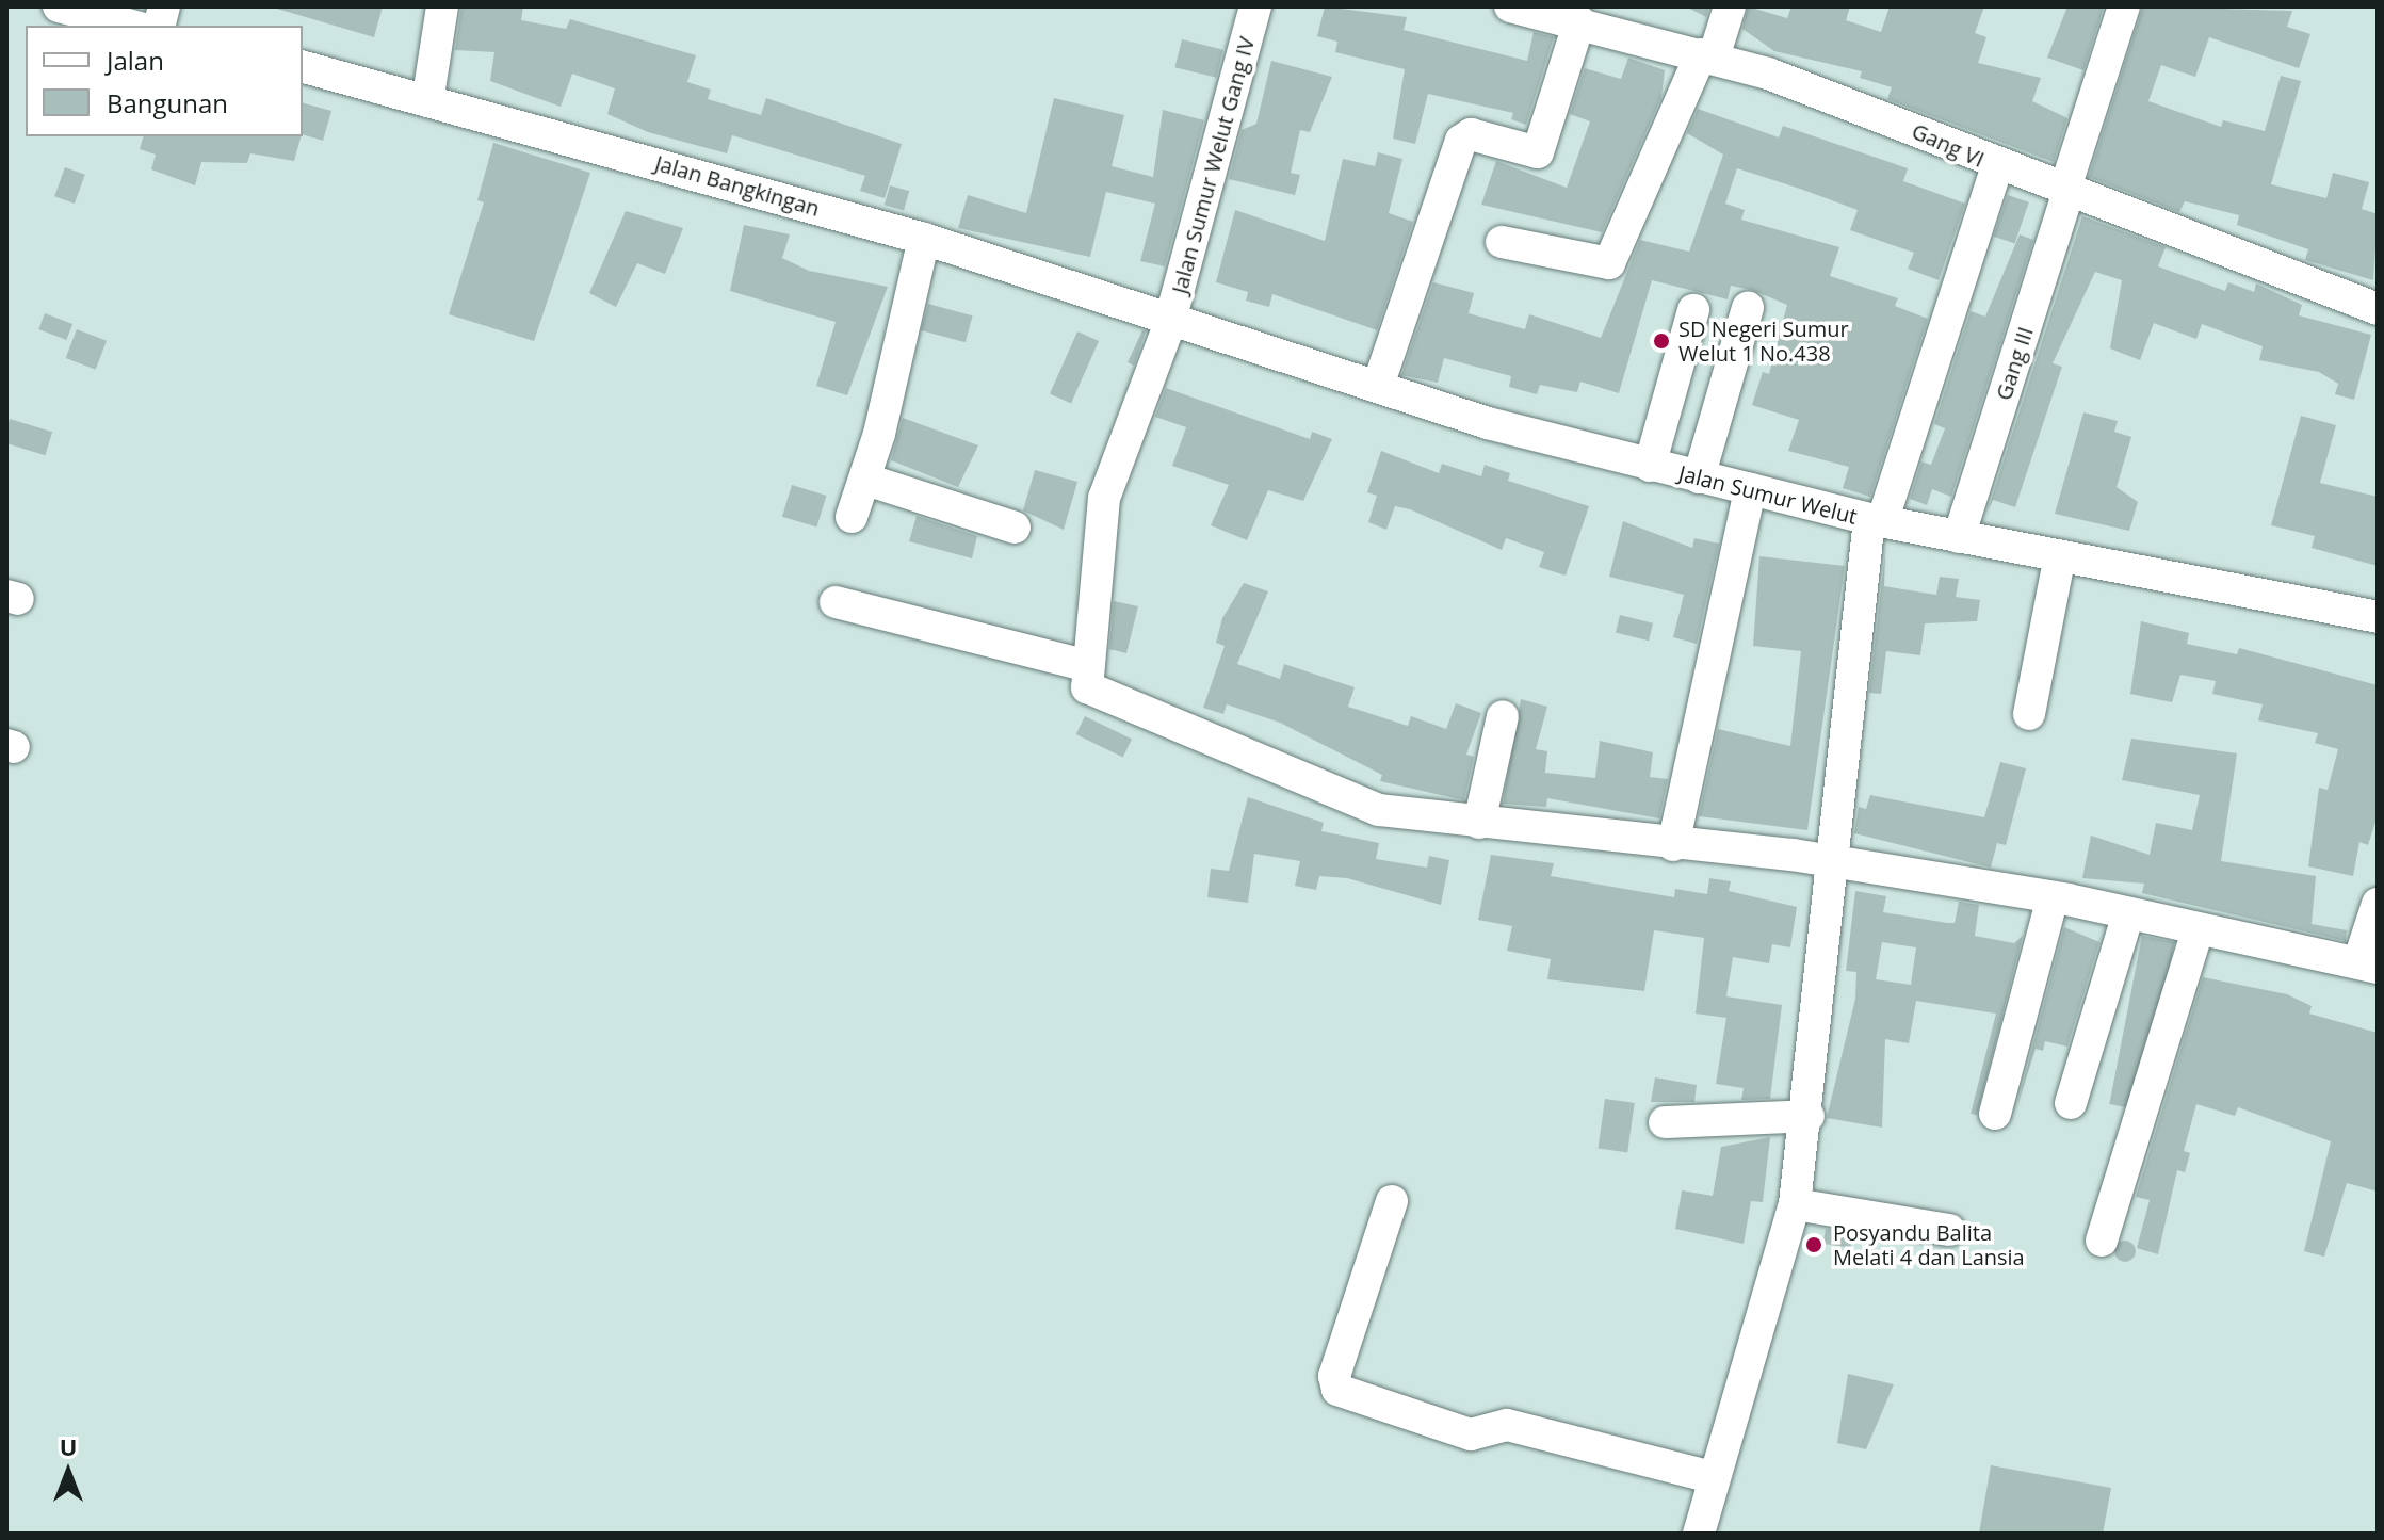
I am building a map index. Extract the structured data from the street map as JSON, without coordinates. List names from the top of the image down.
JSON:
{
  "streets": {
    "street": [
      "Gang VI",
      "Jalan Sumur Welut Gang IV",
      "Jalan Bangkingan",
      "Gang III",
      "Jalan Sumur Welut"
    ]
  },
  "crossings": [
    ["Gang VI", "Gang III"],
    ["Jalan Sumur Welut Gang IV", "Jalan Bangkingan"],
    ["Jalan Sumur Welut Gang IV", "Jalan Sumur Welut"],
    ["Jalan Bangkingan", "Jalan Sumur Welut"],
    ["Gang III", "Jalan Sumur Welut"]
  ],
  "places": ["SD Negeri Sumur Welut 1 No.438", "Posyandu Balita Melati 4 dan Lansia"],
  "legend": ["Jalan", "Bangunan"],
  "north": "top"
}
